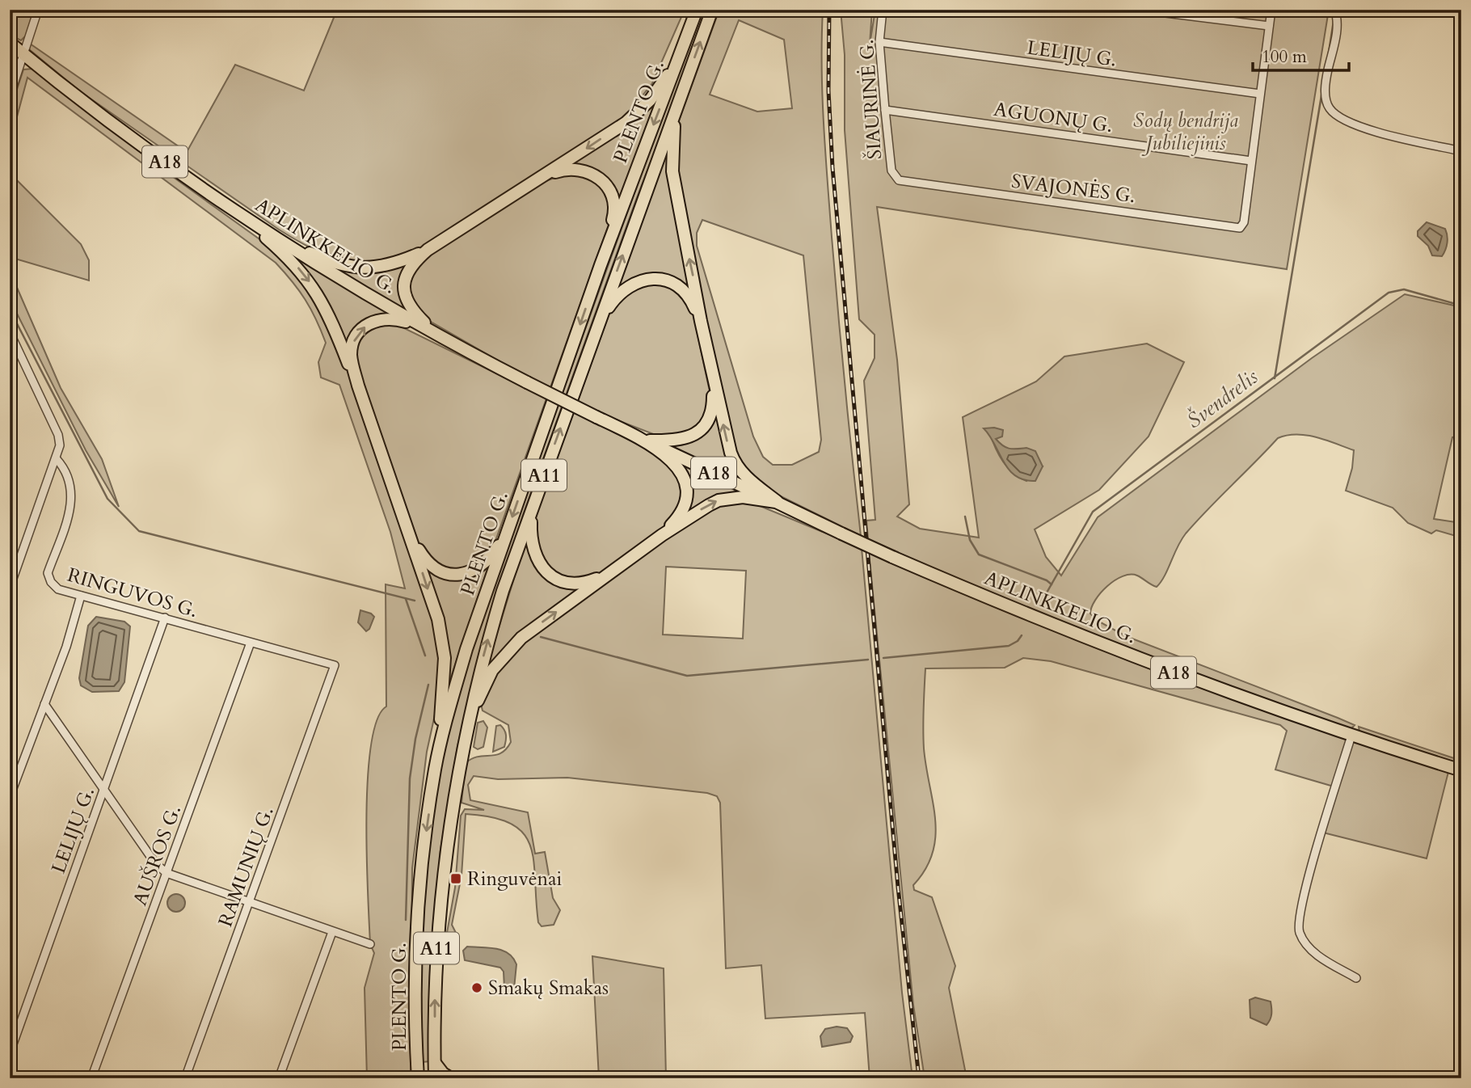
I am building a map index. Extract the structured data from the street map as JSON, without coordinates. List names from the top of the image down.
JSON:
{
  "streets": {
    "highway": [
      "PLENTO G.",
      "A18",
      "APLINKKELIO G.",
      "A11"
    ],
    "street": [
      "LELIJŲ G.",
      "ŠIAURINĖ G.",
      "AGUONŲ G.",
      "SVAJONĖS G.",
      "RINGUVOS G.",
      "AUŠROS G.",
      "RAMUNIŲ G."
    ]
  },
  "crossings": [
    ["LELIJŲ G.", "ŠIAURINĖ G."],
    ["LELIJŲ G.", "RINGUVOS G."],
    ["ŠIAURINĖ G.", "AGUONŲ G."],
    ["ŠIAURINĖ G.", "SVAJONĖS G."],
    ["AGUONŲ G.", "SVAJONĖS G."],
    ["RINGUVOS G.", "AUŠROS G."],
    ["RINGUVOS G.", "RAMUNIŲ G."]
  ],
  "water": ["Švendrelis"],
  "parks": ["Sodų bendrija Jubiliejinis"],
  "places": {
    "transit": ["Ringuvėnai"],
    "other": ["Smakų Smakas"]
  },
  "scale_bar": "100 m"
}
